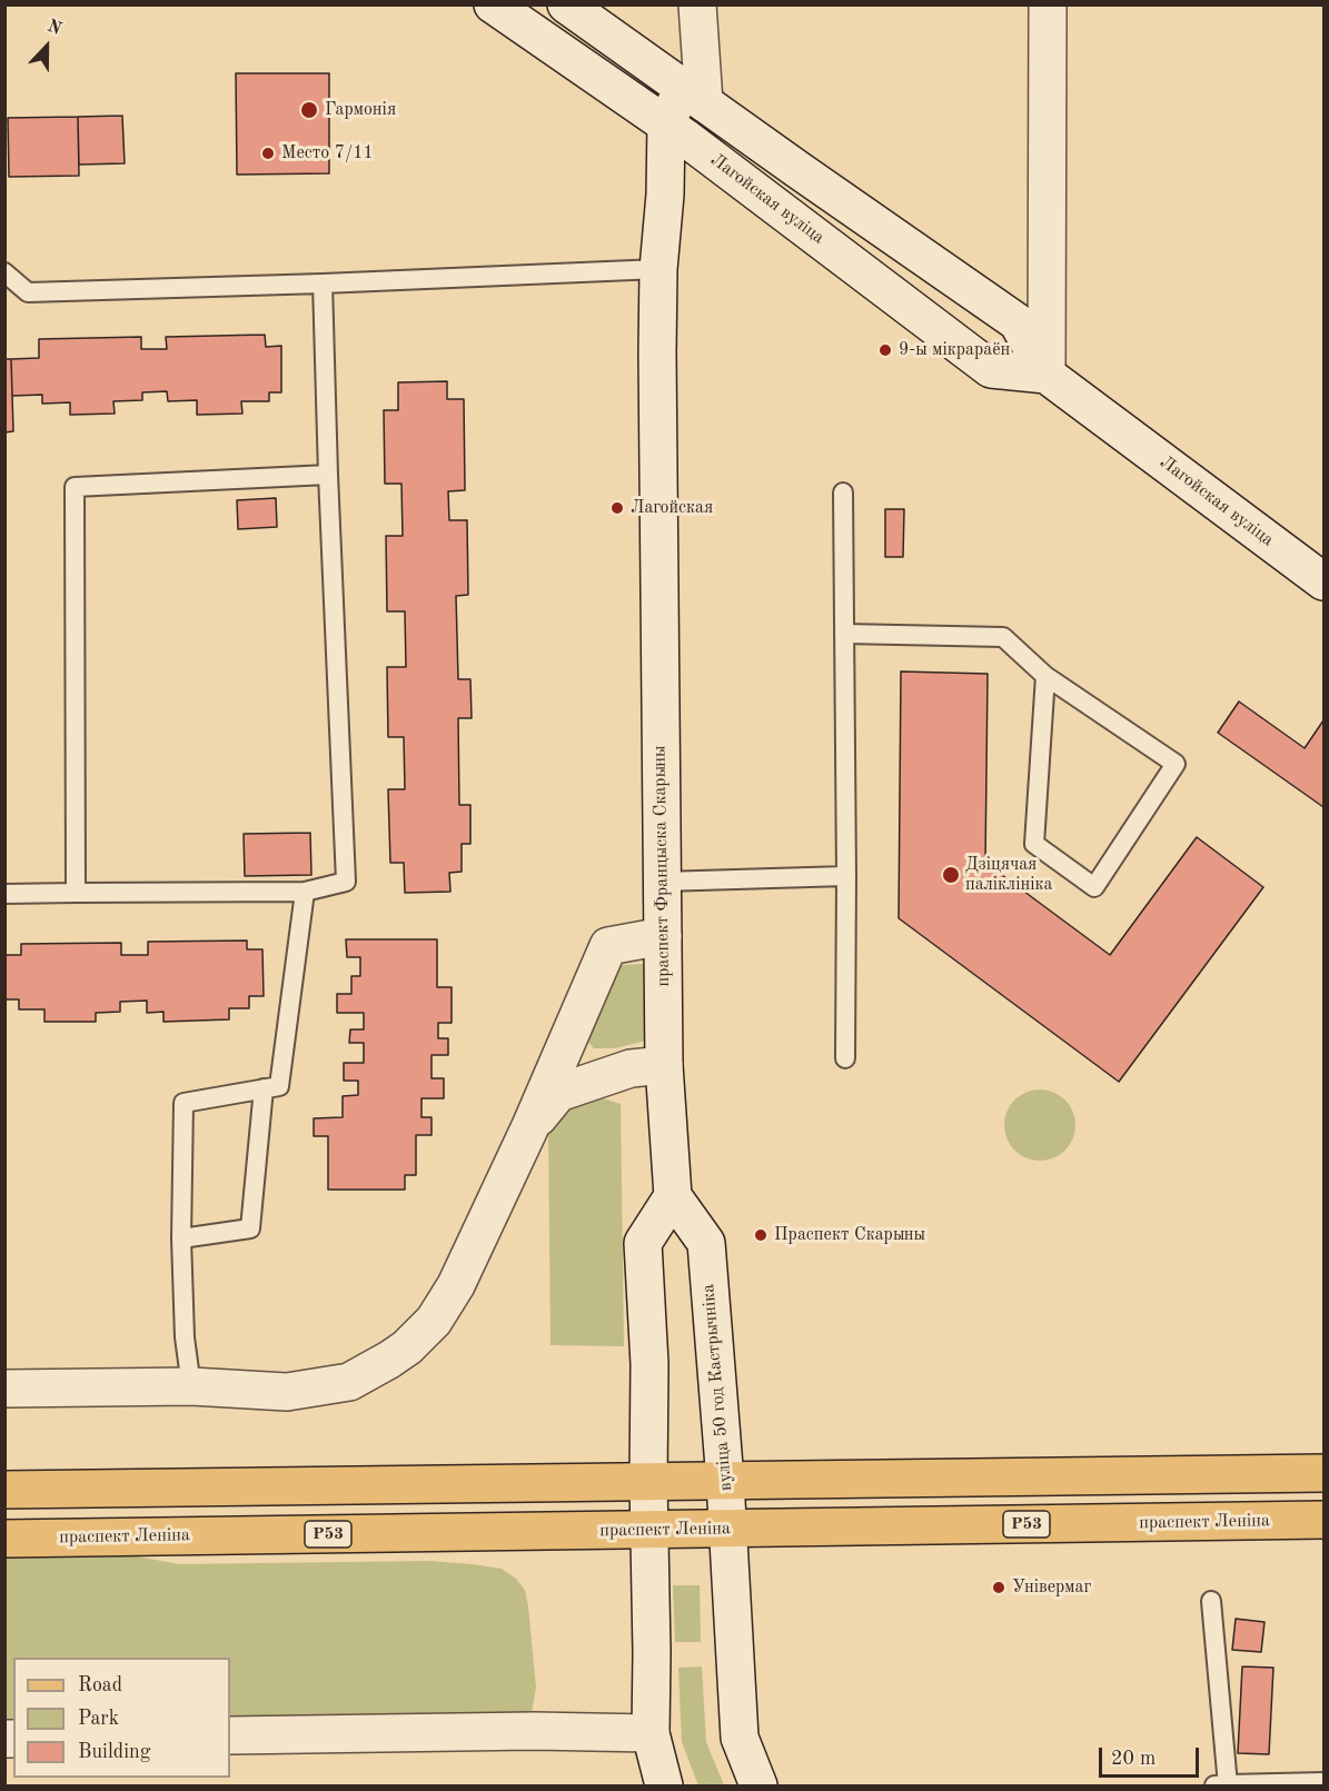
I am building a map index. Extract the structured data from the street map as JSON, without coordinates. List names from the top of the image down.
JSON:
{
  "streets": {
    "main road": [
      "Лагойская вуліца",
      "праспект Францыска Скарыны",
      "вуліца 50 год Кастрычніка",
      "праспект Леніна",
      "Р53"
    ]
  },
  "crossings": [
    ["Лагойская вуліца", "праспект Францыска Скарыны"],
    ["праспект Францыска Скарыны", "вуліца 50 год Кастрычніка"],
    ["вуліца 50 год Кастрычніка", "праспект Леніна"]
  ],
  "places": [
    "Гармонія",
    "Место 7/11",
    "9-ы мікрараён",
    "Лагойская",
    "Дзіцячая паліклініка",
    "Праспект Скарыны",
    "Універмаг"
  ],
  "legend": ["Road", "Park", "Building"],
  "scale_bar": "20 m",
  "north": "top"
}
